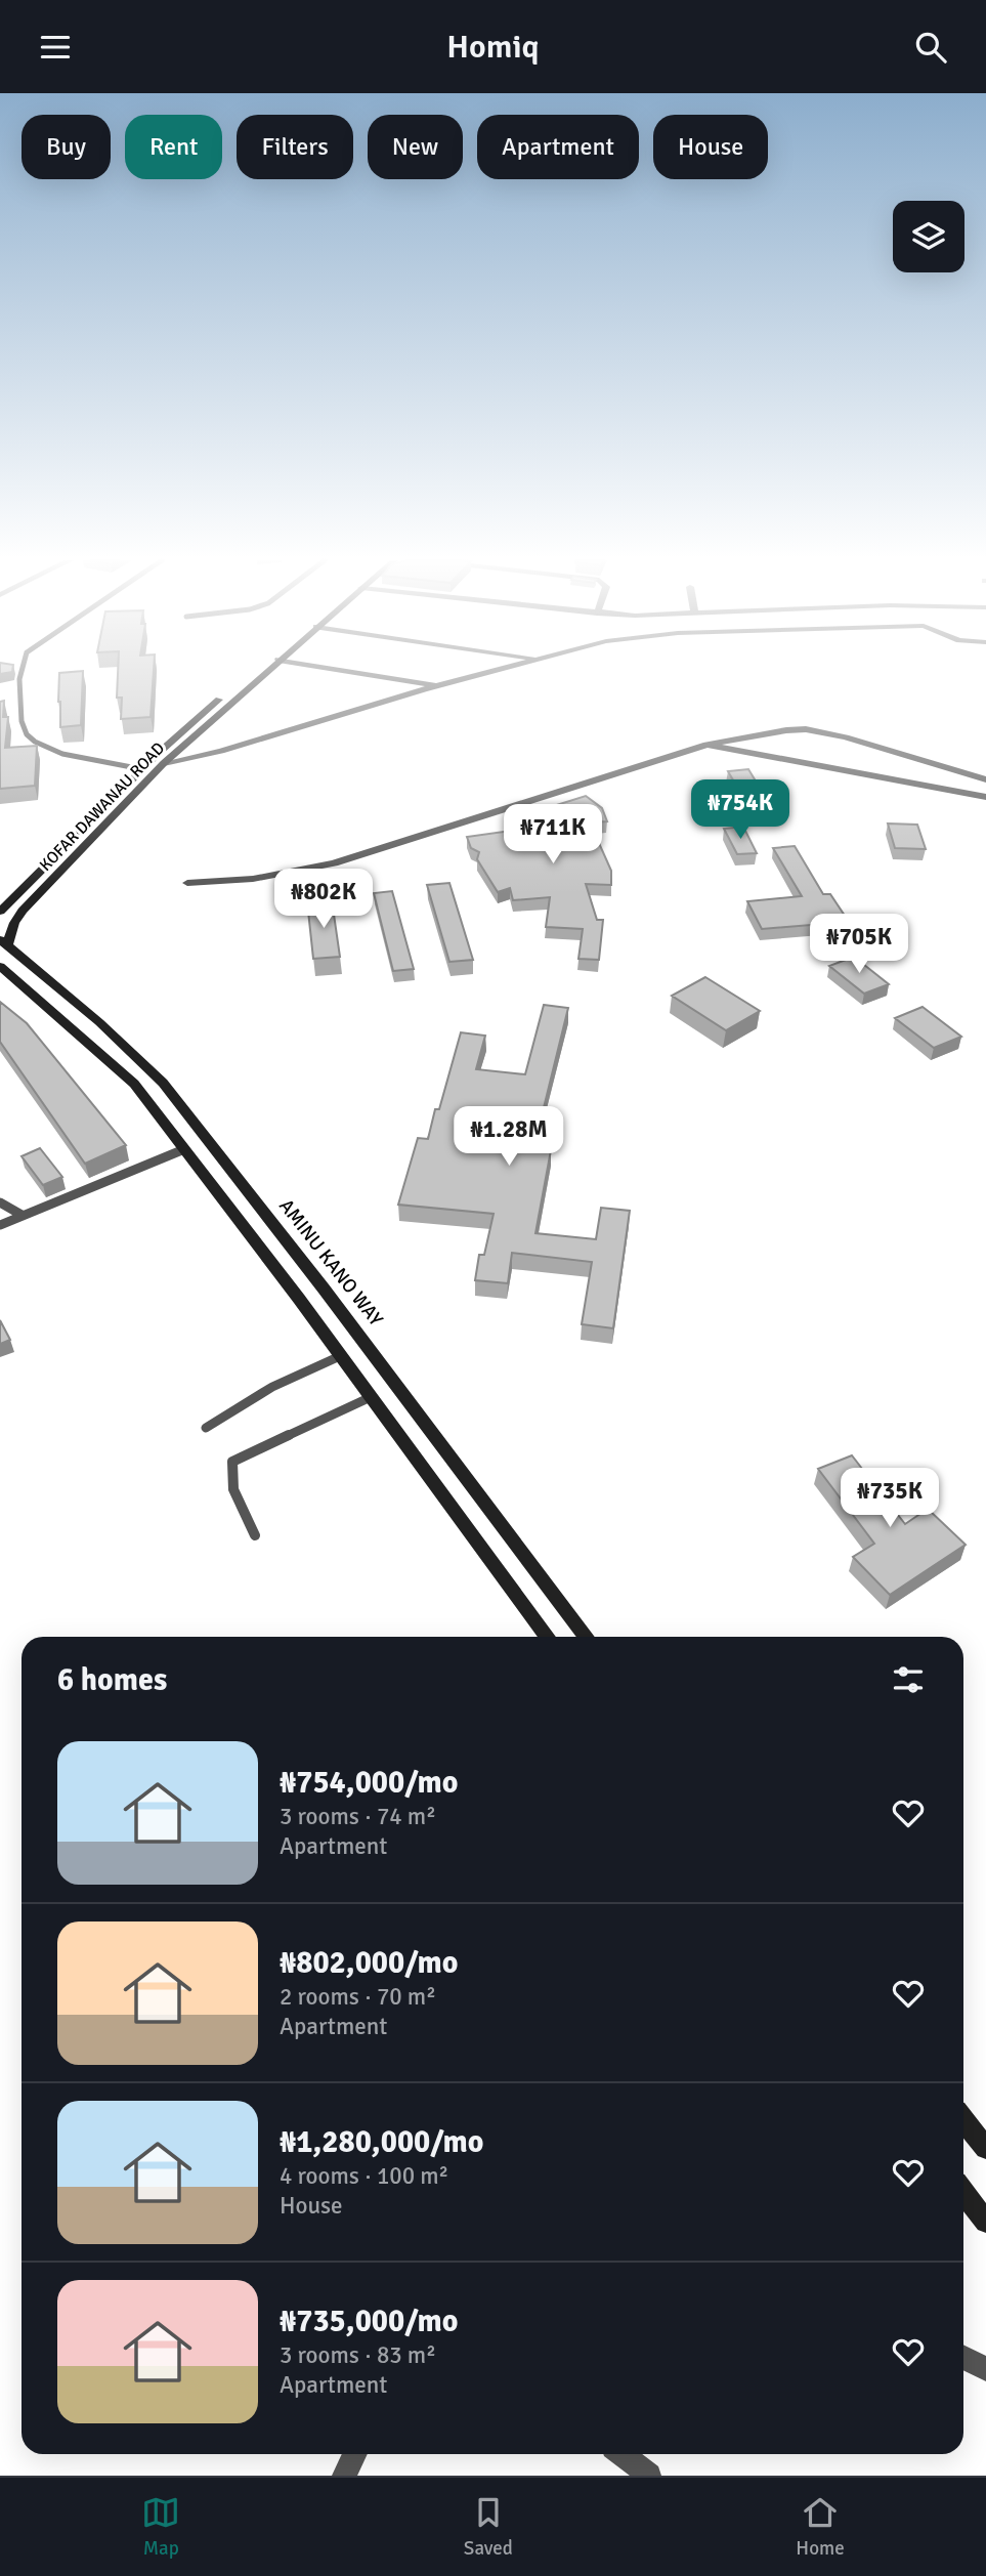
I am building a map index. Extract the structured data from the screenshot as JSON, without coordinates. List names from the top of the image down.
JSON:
{
  "streets": {
    "street": ["KOFAR DAWANAU ROAD", "AMINU KANO WAY"]
  },
  "crossings": [
    ["KOFAR DAWANAU ROAD", "AMINU KANO WAY"]
  ],
  "page": {
    "header": "Homiq",
    "chip": [
      "Buy",
      "Rent",
      "Filters",
      "New",
      "Apartment",
      "House"
    ],
    "price": [
      "₦754K",
      "₦711K",
      "₦802K",
      "₦705K",
      "₦1.28M",
      "₦735K"
    ],
    "heading": "6 homes",
    "list": [
      {
        "name": "₦754,000/mo",
        "note": "3 rooms · 74 m² · Apartment"
      },
      {
        "name": "₦802,000/mo",
        "note": "2 rooms · 70 m² · Apartment"
      },
      {
        "name": "₦1,280,000/mo",
        "note": "4 rooms · 100 m² · House"
      },
      {
        "name": "₦735,000/mo",
        "note": "3 rooms · 83 m² · Apartment"
      }
    ],
    "tabs": ["Map", "Saved", "Home"]
  }
}
